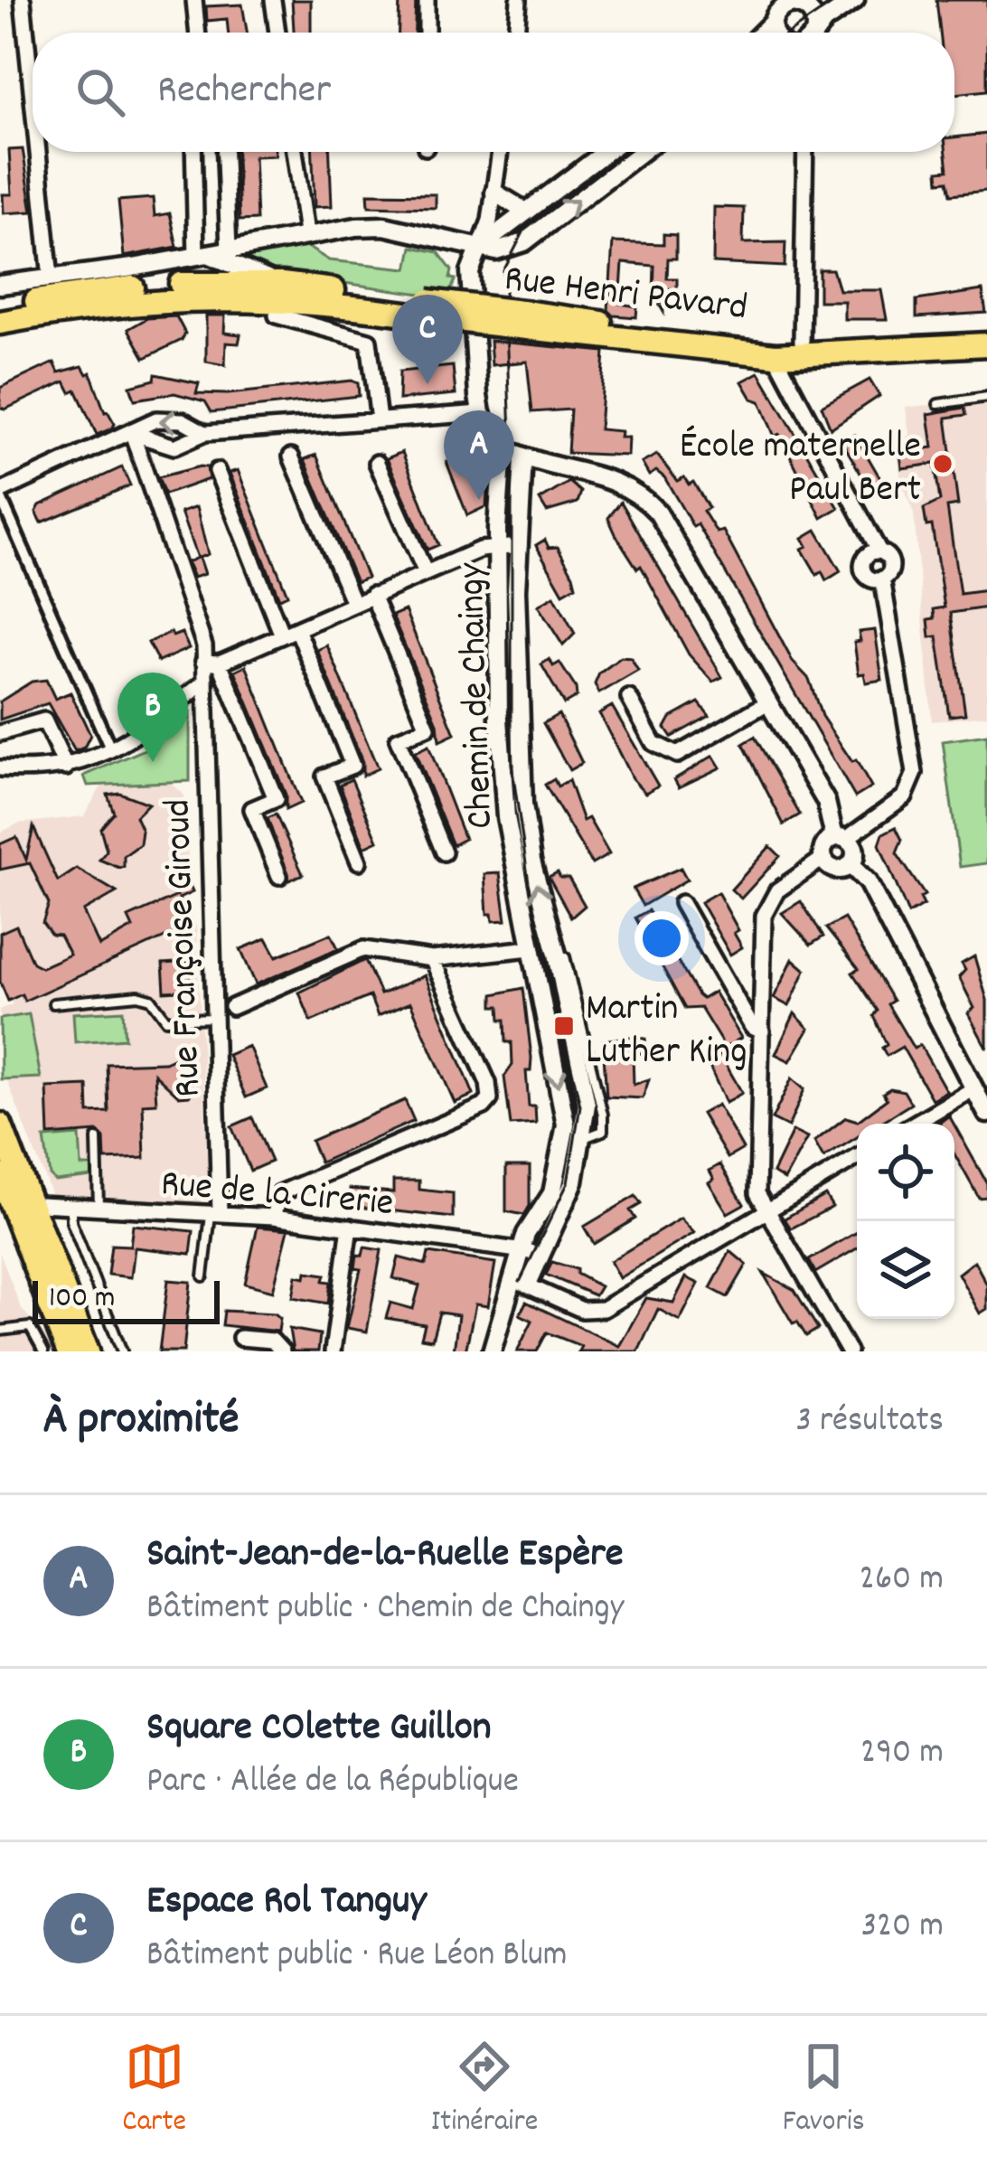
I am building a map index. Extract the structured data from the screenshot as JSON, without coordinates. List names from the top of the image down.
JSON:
{
  "streets": {
    "main road": ["Rue Henri Pavard"],
    "street": ["Chemin de Chaingy", "Rue Françoise Giroud", "Rue de la Cirerie"]
  },
  "crossings": [
    ["Chemin de Chaingy", "Rue de la Cirerie"],
    ["Rue Françoise Giroud", "Rue de la Cirerie"]
  ],
  "places": {
    "other": ["École maternelle Paul Bert"],
    "transit": ["Martin Luther King"]
  },
  "scale_bar": "100 m",
  "page": {
    "search": "Rechercher",
    "pins": ["C", "A", "B"],
    "scale": "100 m",
    "heading": ["À proximité", "3 résultats"],
    "list": [
      {
        "mark": "A",
        "name": "Saint-Jean-de-la-Ruelle Espère",
        "note": "Bâtiment public · Chemin de Chaingy",
        "value": "260 m"
      },
      {
        "mark": "B",
        "name": "Square COlette Guillon",
        "note": "Parc · Allée de la République",
        "value": "290 m"
      },
      {
        "mark": "C",
        "name": "Espace Rol Tanguy",
        "note": "Bâtiment public · Rue Léon Blum",
        "value": "320 m"
      }
    ],
    "nav": ["Carte", "Itinéraire", "Favoris"]
  }
}
